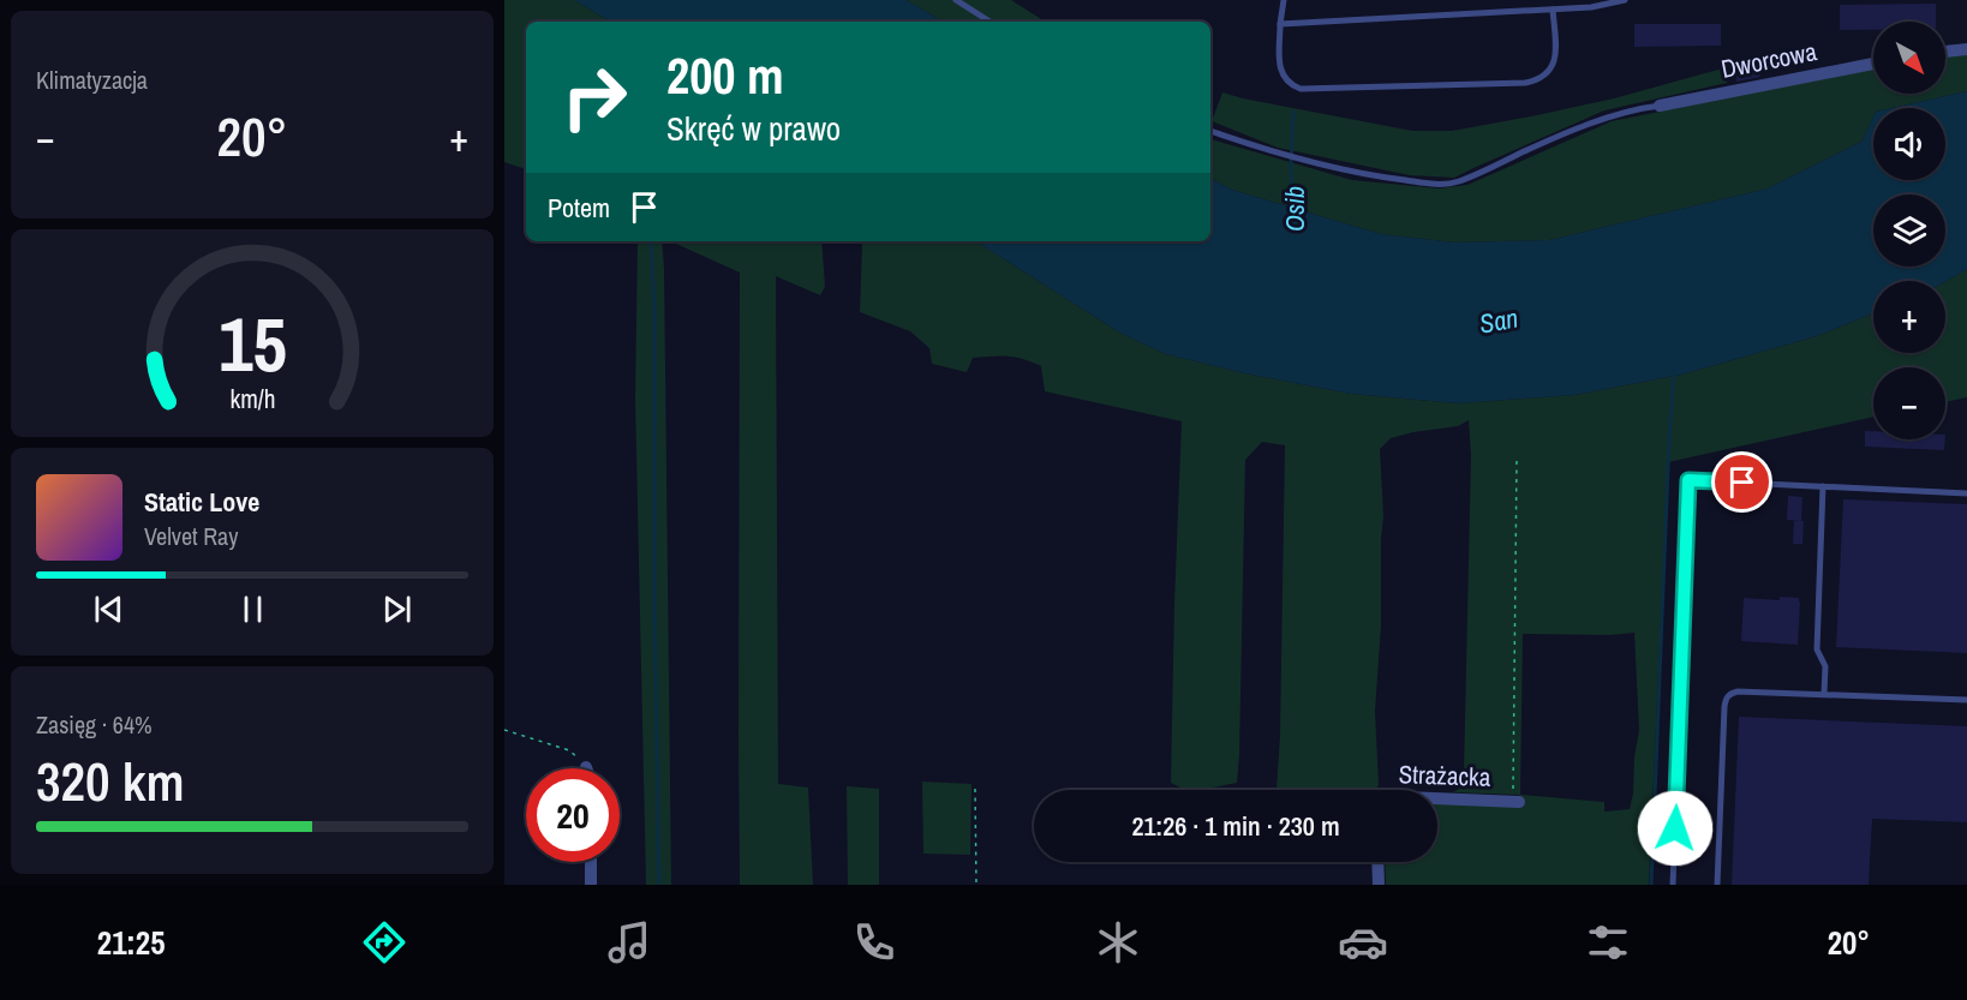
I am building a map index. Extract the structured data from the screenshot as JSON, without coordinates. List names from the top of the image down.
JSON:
{
  "streets": {
    "street": ["Dworcowa", "Strażacka"]
  },
  "water": ["Osib", "San"],
  "north": "bottom right",
  "page": {
    "tile": [
      "Klimatyzacja",
      ["Zasięg · 64%", "320 km"]
    ],
    "map_buttons": ["+", "−"],
    "turn": ["200 m", "Skręć w prawo"],
    "heat": ["−", "20°", "+"],
    "then": "Potem",
    "song": ["Static Love", "Velvet Ray"],
    "limit": "20",
    "trip": "21:26 · 1 min · 230 m",
    "tabs": ["21:25", "20°"],
    "gauge": ["15", "km/h"]
  }
}
